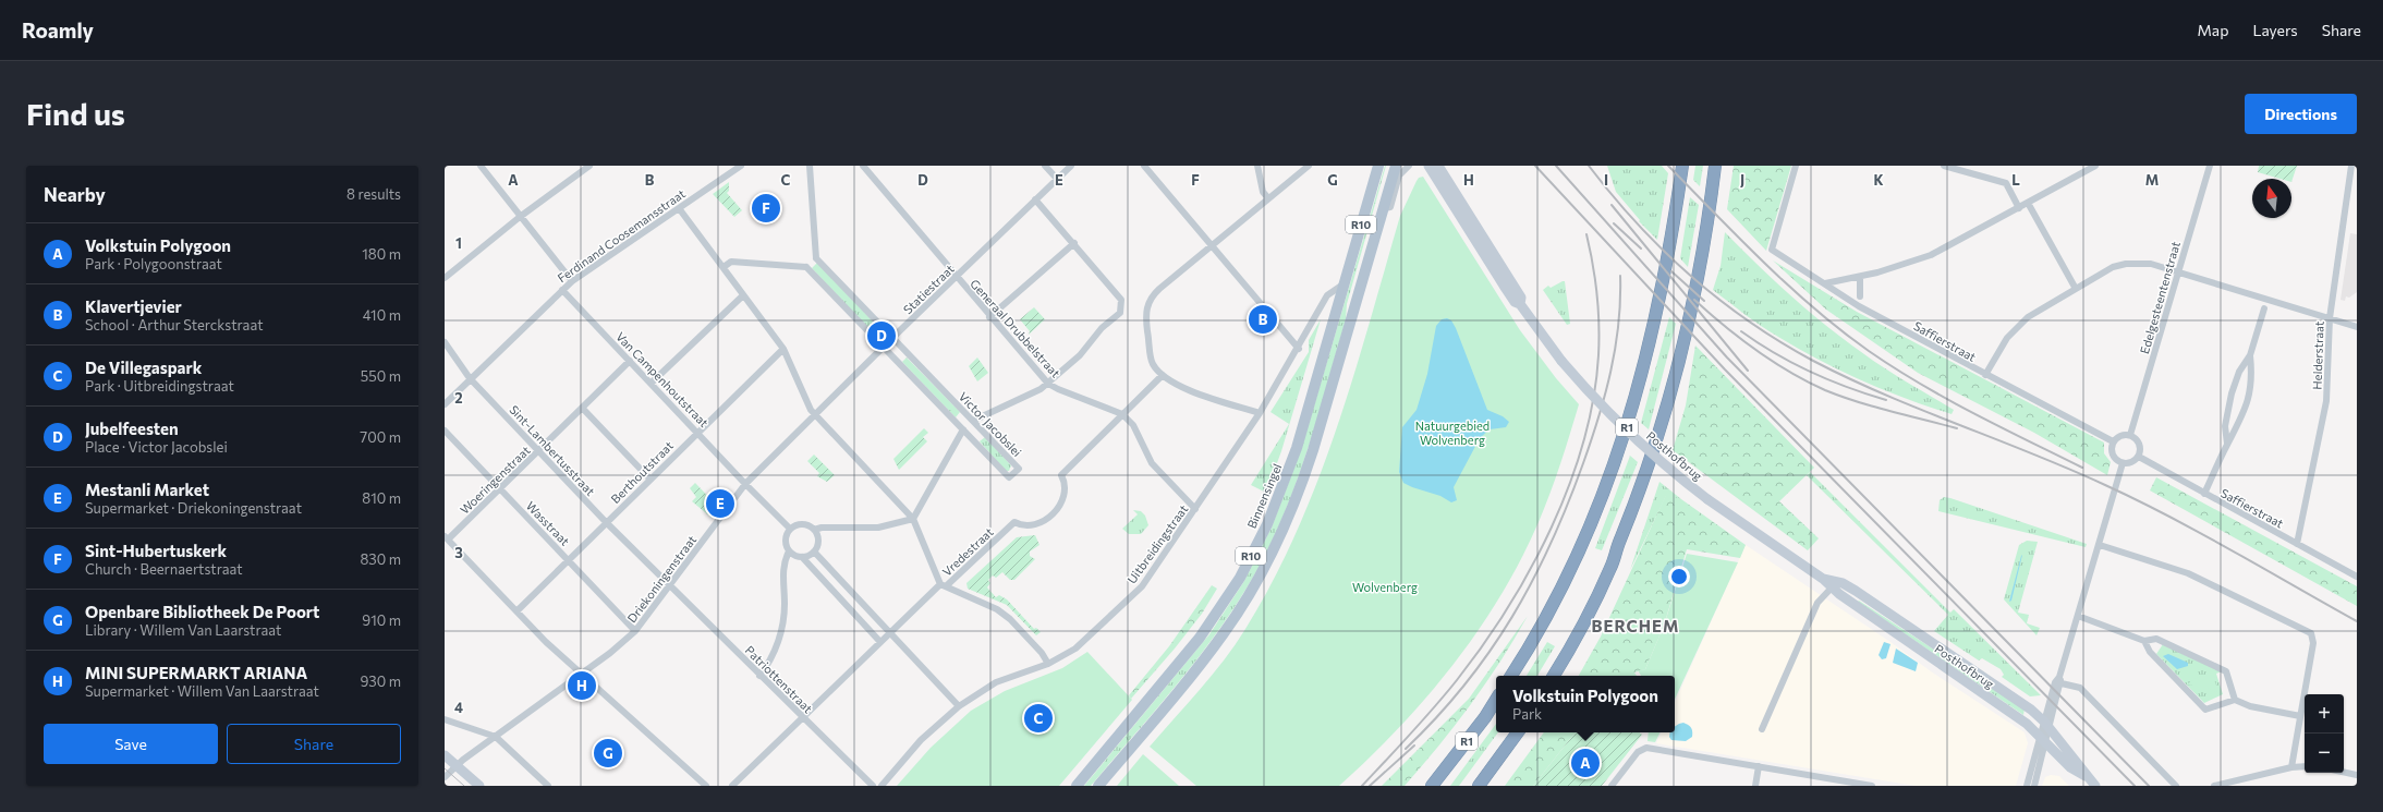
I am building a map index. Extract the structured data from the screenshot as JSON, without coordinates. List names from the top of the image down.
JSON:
{
  "streets": {
    "highway": ["R1"],
    "main road": ["R10", "Binnensingel"],
    "street": [
      "Ferdinand Coosemansstraat",
      "Statiestraat",
      "Edelgesteentenstraat",
      "Generaal Drubbelstraat",
      "Saffierstraat",
      "Helderstraat",
      "Van Campenhoutstraat",
      "Victor Jacobslei",
      "Sint-Lambertusstraat",
      "Posthofbrug",
      "Berthoutstraat",
      "Woeringenstraat",
      "Wasstraat",
      "Uitbreidingstraat",
      "Vredestraat",
      "Driekoningenstraat",
      "Patriottenstraat"
    ]
  },
  "crossings": [
    ["Ferdinand Coosemansstraat", "Van Campenhoutstraat"],
    ["Ferdinand Coosemansstraat", "Sint-Lambertusstraat"],
    ["Statiestraat", "Generaal Drubbelstraat"],
    ["Statiestraat", "Van Campenhoutstraat"],
    ["Statiestraat", "Victor Jacobslei"],
    ["Statiestraat", "Driekoningenstraat"],
    ["Edelgesteentenstraat", "Saffierstraat"],
    ["Generaal Drubbelstraat", "Vredestraat"],
    ["Saffierstraat", "Helderstraat"],
    ["Van Campenhoutstraat", "Berthoutstraat"],
    ["Van Campenhoutstraat", "Woeringenstraat"],
    ["Van Campenhoutstraat", "Driekoningenstraat"],
    ["Sint-Lambertusstraat", "Berthoutstraat"],
    ["Sint-Lambertusstraat", "Woeringenstraat"],
    ["Sint-Lambertusstraat", "Driekoningenstraat"],
    ["Sint-Lambertusstraat", "Patriottenstraat"],
    ["Berthoutstraat", "Wasstraat"],
    ["Woeringenstraat", "Wasstraat"],
    ["Binnensingel", "Uitbreidingstraat"],
    ["Wasstraat", "Driekoningenstraat"],
    ["Vredestraat", "Patriottenstraat"],
    ["Driekoningenstraat", "Patriottenstraat"]
  ],
  "districts": ["BERCHEM"],
  "parks": ["Natuurgebied Wolvenberg", "Wolvenberg"],
  "north": "top",
  "page": {
    "header": "Roamly",
    "nav": ["Map", "Layers", "Share"],
    "buttons": [
      "Directions",
      ["Save", "Share"]
    ],
    "title": "Find us",
    "heading": ["Nearby", "8 results"],
    "pins": [
      "F",
      "B",
      "D",
      "E",
      "H",
      "C",
      "G",
      "A"
    ],
    "list": [
      {
        "mark": "A",
        "name": "Volkstuin Polygoon",
        "note": "Park · Polygoonstraat",
        "value": "180 m"
      },
      {
        "mark": "B",
        "name": "Klavertjevier",
        "note": "School · Arthur Sterckstraat",
        "value": "410 m"
      },
      {
        "mark": "C",
        "name": "De Villegaspark",
        "note": "Park · Uitbreidingstraat",
        "value": "550 m"
      },
      {
        "mark": "D",
        "name": "Jubelfeesten",
        "note": "Place · Victor Jacobslei",
        "value": "700 m"
      },
      {
        "mark": "E",
        "name": "Mestanli Market",
        "note": "Supermarket · Driekoningenstraat",
        "value": "810 m"
      },
      {
        "mark": "F",
        "name": "Sint-Hubertuskerk",
        "note": "Church · Beernaertstraat",
        "value": "830 m"
      },
      {
        "mark": "G",
        "name": "Openbare Bibliotheek De Poort",
        "note": "Library · Willem Van Laarstraat",
        "value": "910 m"
      },
      {
        "mark": "H",
        "name": "MINI SUPERMARKT ARIANA",
        "note": "Supermarket · Willem Van Laarstraat",
        "value": "930 m"
      }
    ],
    "popup": ["Volkstuin Polygoon", "Park"],
    "map_buttons": ["+", "−"]
  },
  "grid": {
    "columns": [
      "A",
      "B",
      "C",
      "D",
      "E",
      "F",
      "G",
      "H",
      "I",
      "J",
      "K",
      "L",
      "M"
    ],
    "rows": [
      "1",
      "2",
      "3",
      "4"
    ]
  }
}
